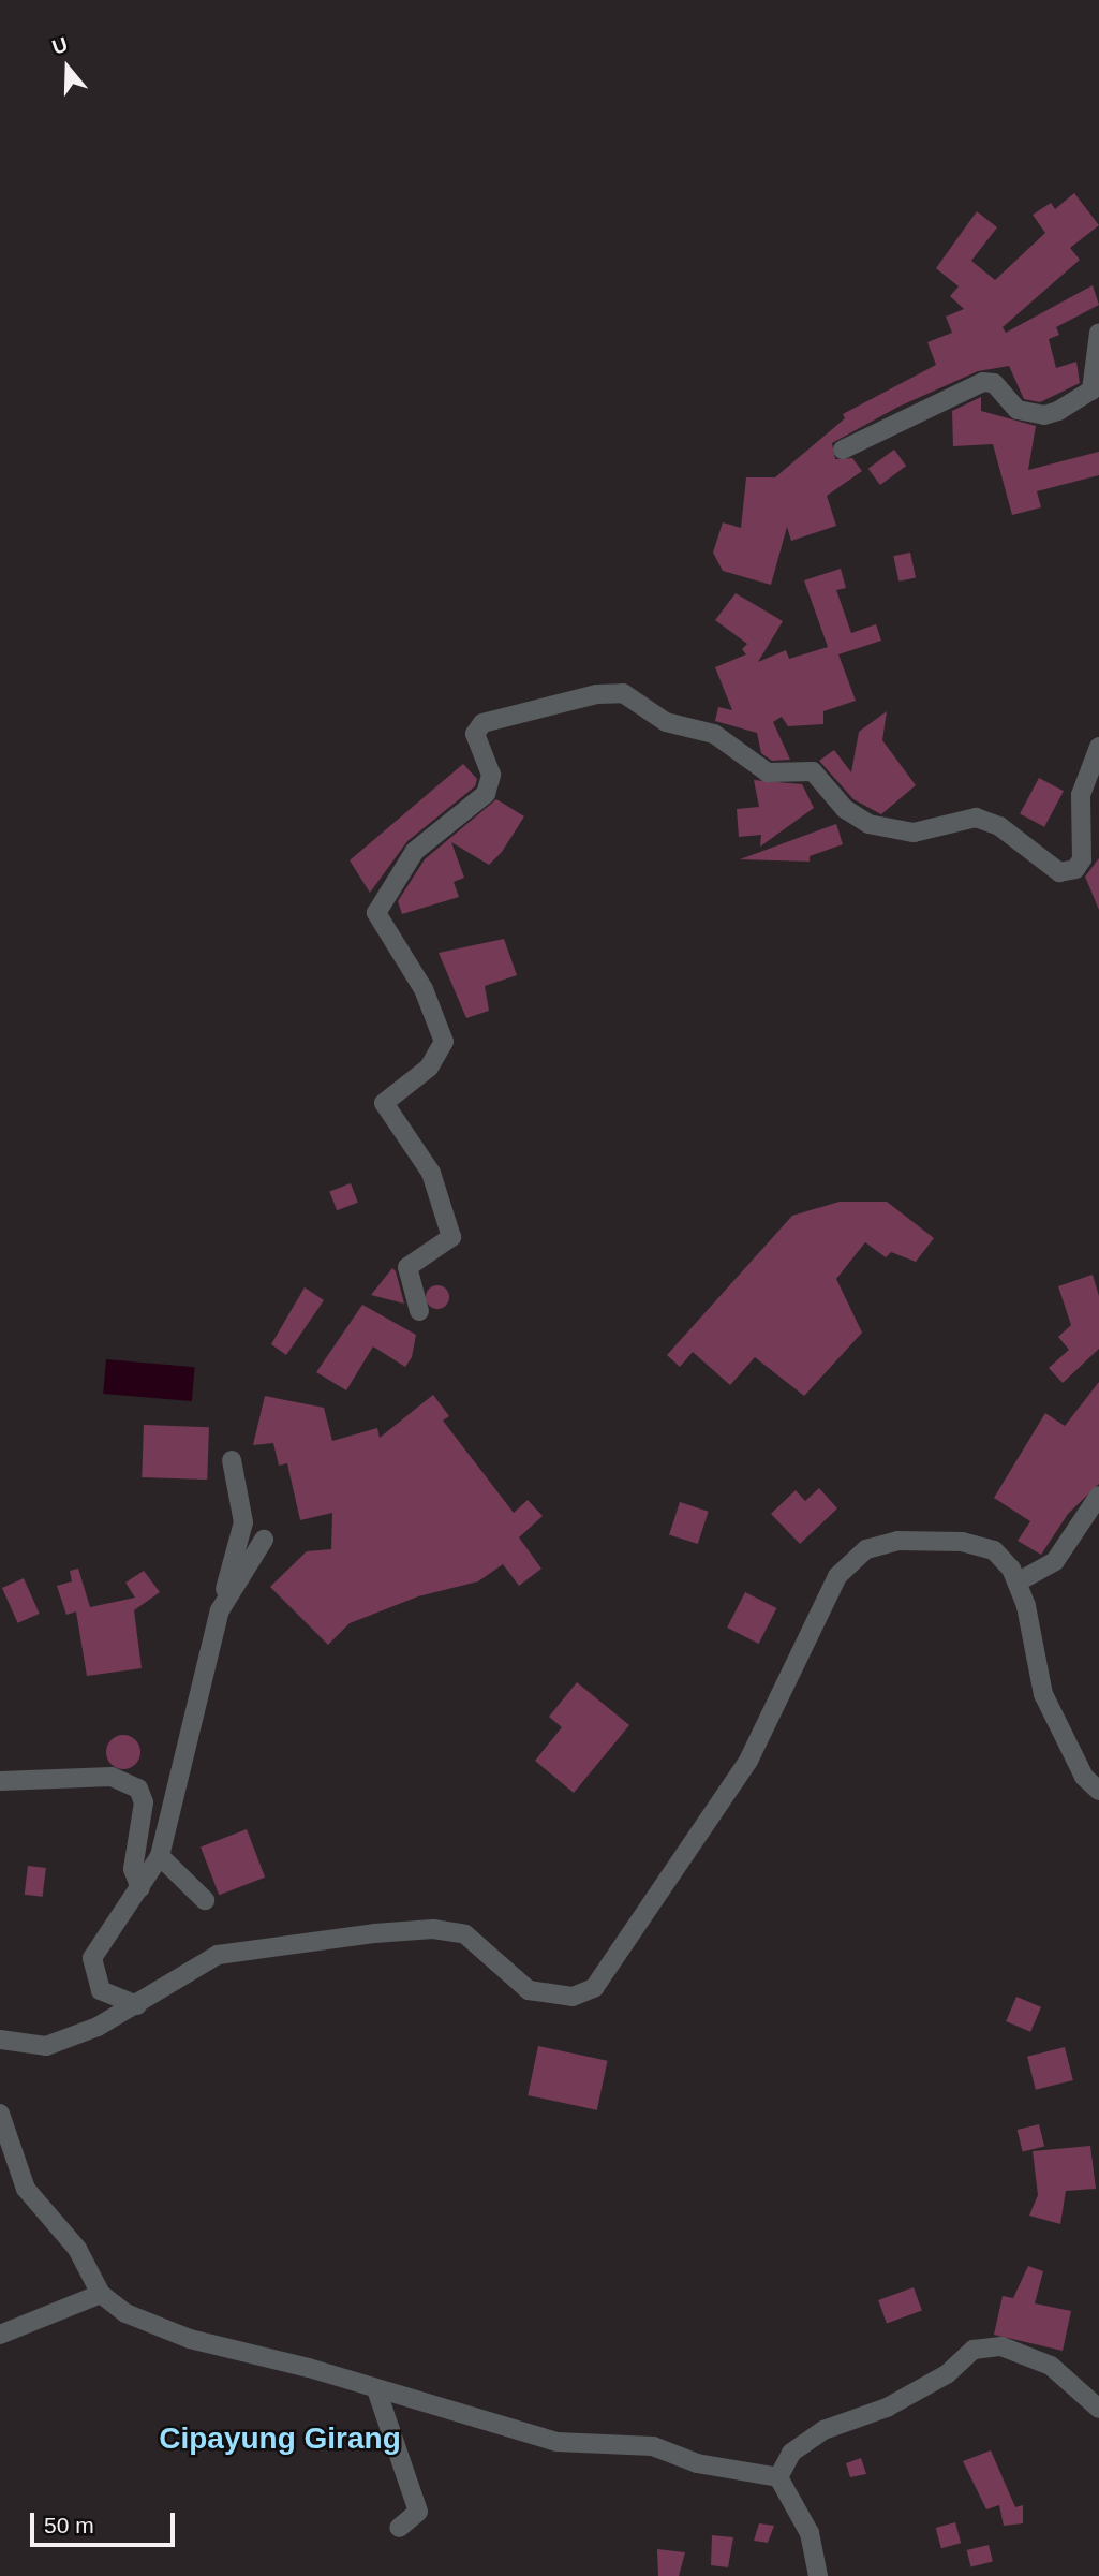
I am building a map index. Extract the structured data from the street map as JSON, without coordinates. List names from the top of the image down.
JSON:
{
  "districts": ["Cipayung Girang"],
  "scale_bar": "50 m",
  "north": "top"
}
